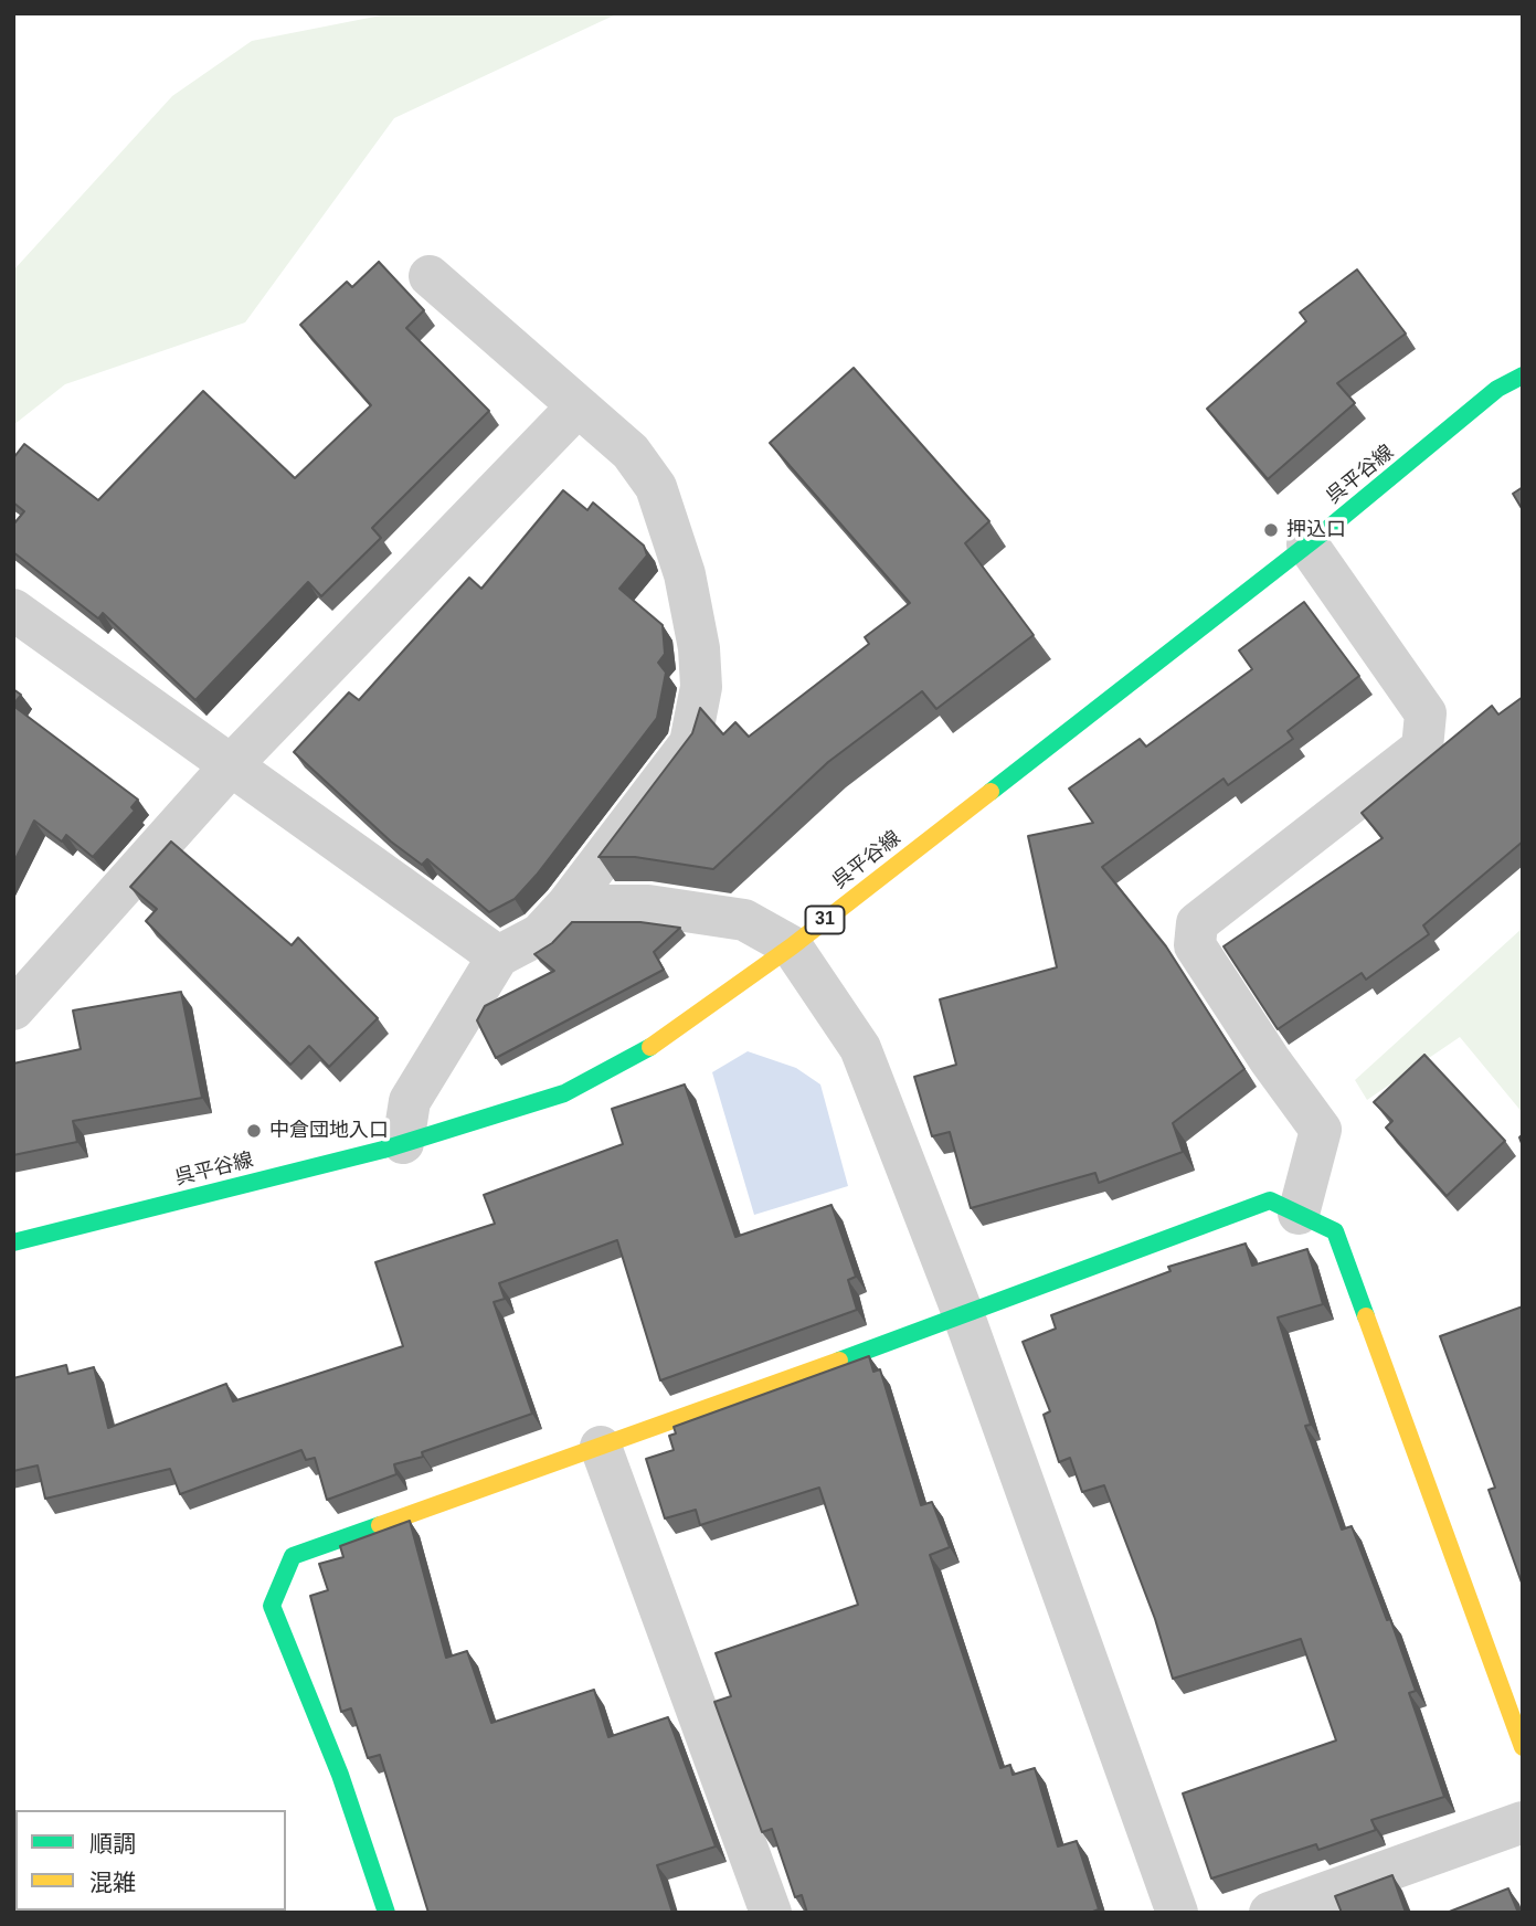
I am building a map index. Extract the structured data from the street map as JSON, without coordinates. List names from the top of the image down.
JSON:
{
  "streets": {
    "street": ["呉平谷線", "31"]
  },
  "places": ["押込口", "中倉団地入口"],
  "legend": ["順調", "混雑"]
}
